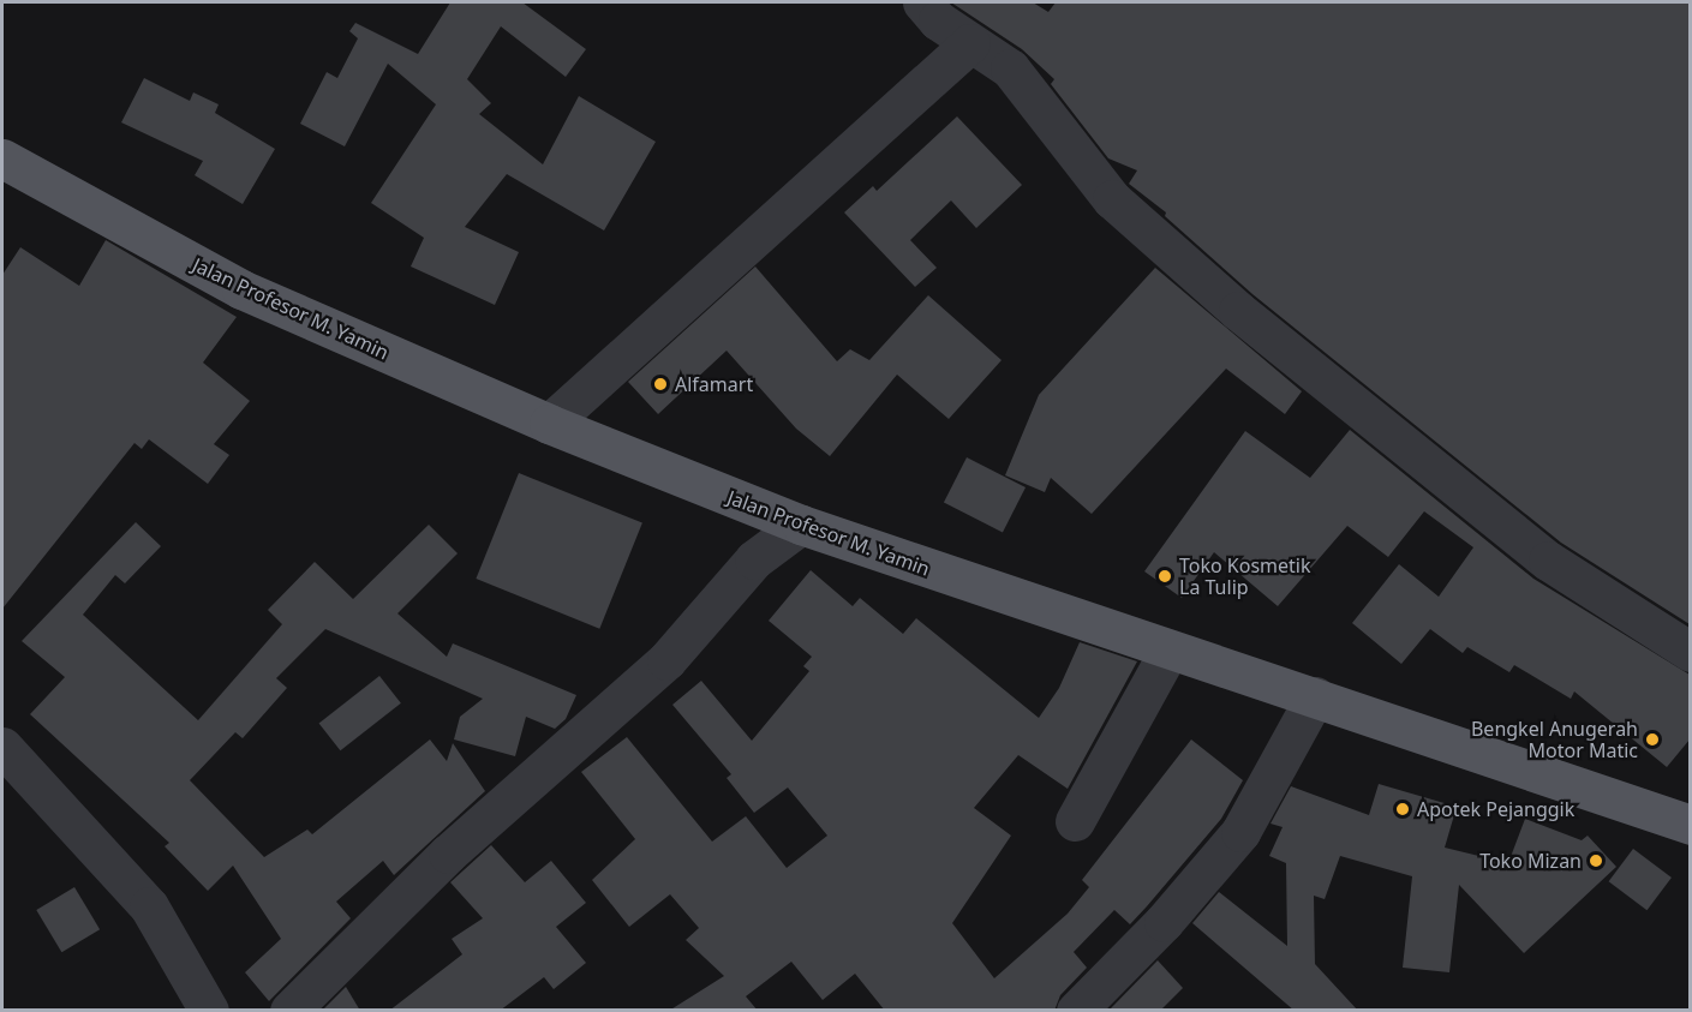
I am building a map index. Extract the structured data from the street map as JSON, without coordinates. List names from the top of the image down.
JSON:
{
  "streets": {
    "main road": ["Jalan Profesor M. Yamin"]
  },
  "places": [
    "Alfamart",
    "Toko Kosmetik La Tulip",
    "Bengkel Anugerah Motor Matic",
    "Apotek Pejanggik",
    "Toko Mizan"
  ]
}
